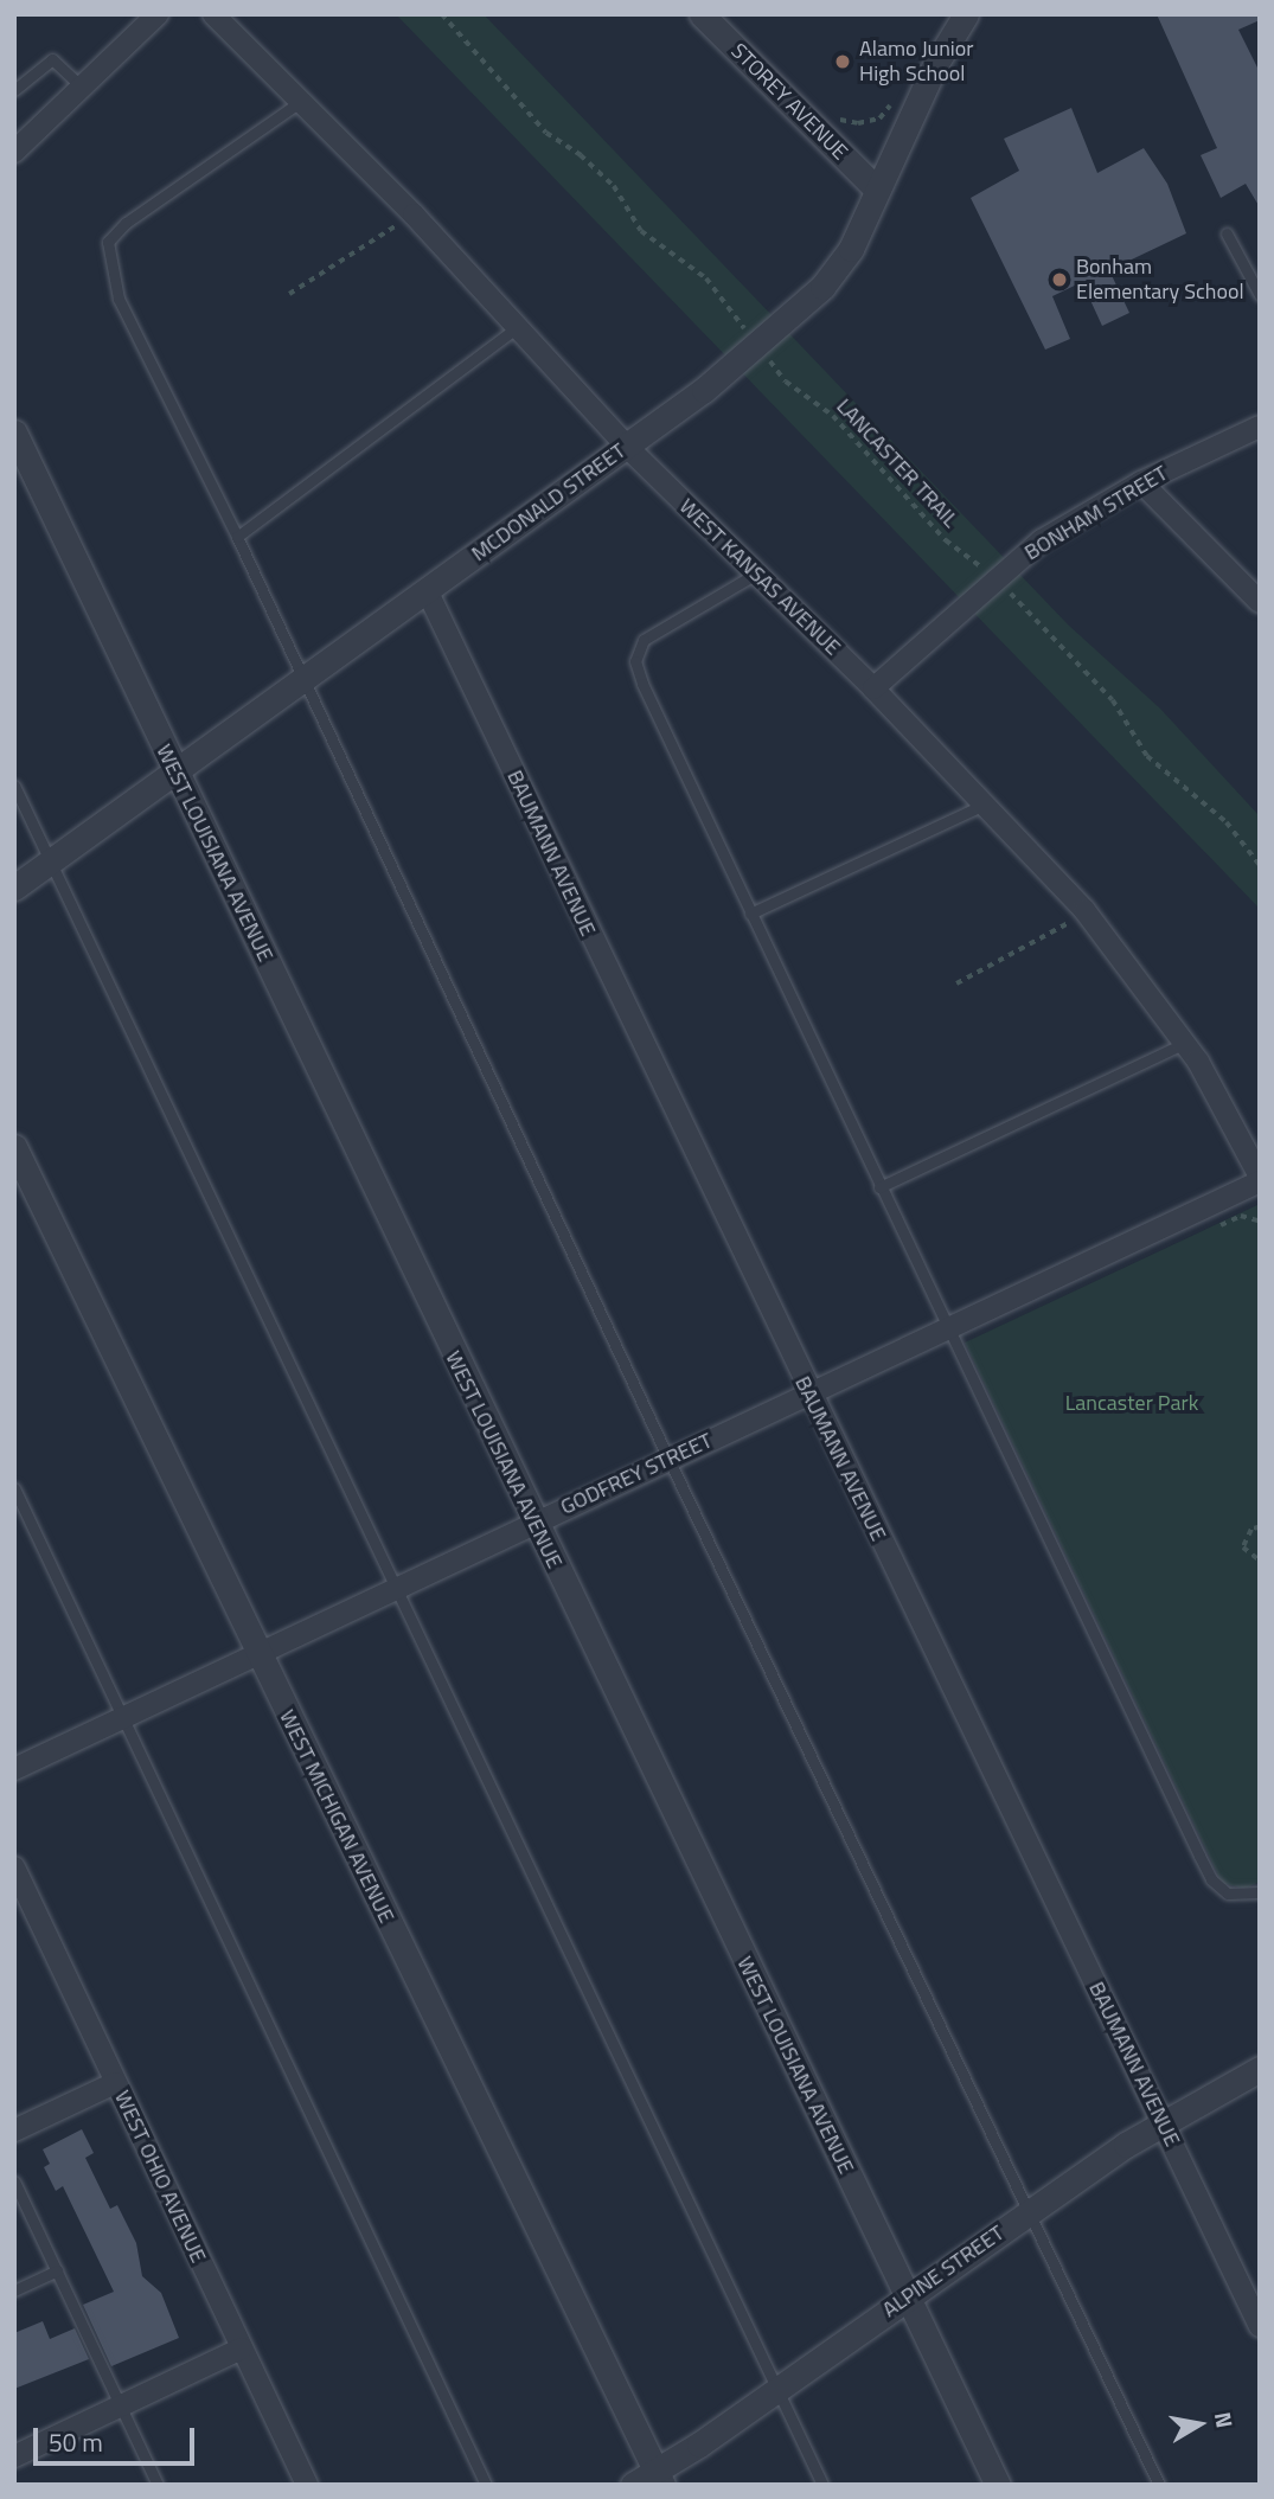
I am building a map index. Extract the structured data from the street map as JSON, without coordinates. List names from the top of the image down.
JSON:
{
  "streets": {
    "street": [
      "STOREY AVENUE",
      "MCDONALD STREET",
      "BONHAM STREET",
      "WEST KANSAS AVENUE",
      "WEST LOUISIANA AVENUE",
      "BAUMANN AVENUE",
      "GODFREY STREET",
      "WEST MICHIGAN AVENUE",
      "WEST OHIO AVENUE",
      "ALPINE STREET"
    ],
    "path": ["LANCASTER TRAIL"]
  },
  "crossings": [
    ["STOREY AVENUE", "MCDONALD STREET"],
    ["LANCASTER TRAIL", "MCDONALD STREET"],
    ["LANCASTER TRAIL", "BONHAM STREET"],
    ["MCDONALD STREET", "WEST KANSAS AVENUE"],
    ["MCDONALD STREET", "WEST LOUISIANA AVENUE"],
    ["MCDONALD STREET", "BAUMANN AVENUE"],
    ["BONHAM STREET", "WEST KANSAS AVENUE"],
    ["WEST KANSAS AVENUE", "GODFREY STREET"],
    ["WEST LOUISIANA AVENUE", "GODFREY STREET"],
    ["WEST LOUISIANA AVENUE", "ALPINE STREET"],
    ["BAUMANN AVENUE", "GODFREY STREET"],
    ["BAUMANN AVENUE", "ALPINE STREET"],
    ["GODFREY STREET", "WEST MICHIGAN AVENUE"],
    ["WEST MICHIGAN AVENUE", "ALPINE STREET"]
  ],
  "parks": ["Lancaster Park"],
  "places": ["Alamo Junior High School", "Bonham Elementary School"],
  "scale_bar": "50 m",
  "north": "right"
}
